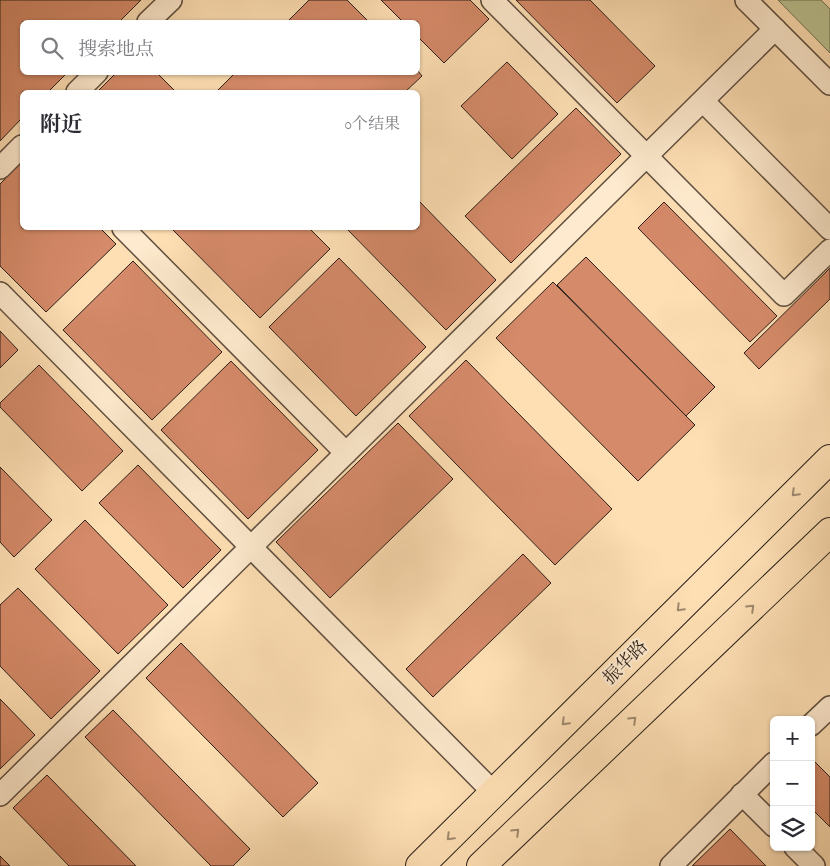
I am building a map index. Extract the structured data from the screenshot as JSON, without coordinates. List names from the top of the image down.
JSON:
{
  "streets": {
    "main road": ["振华路"]
  },
  "page": {
    "search": "搜索地点",
    "heading": ["附近", "0个结果"],
    "map_buttons": ["+", "−"]
  }
}
